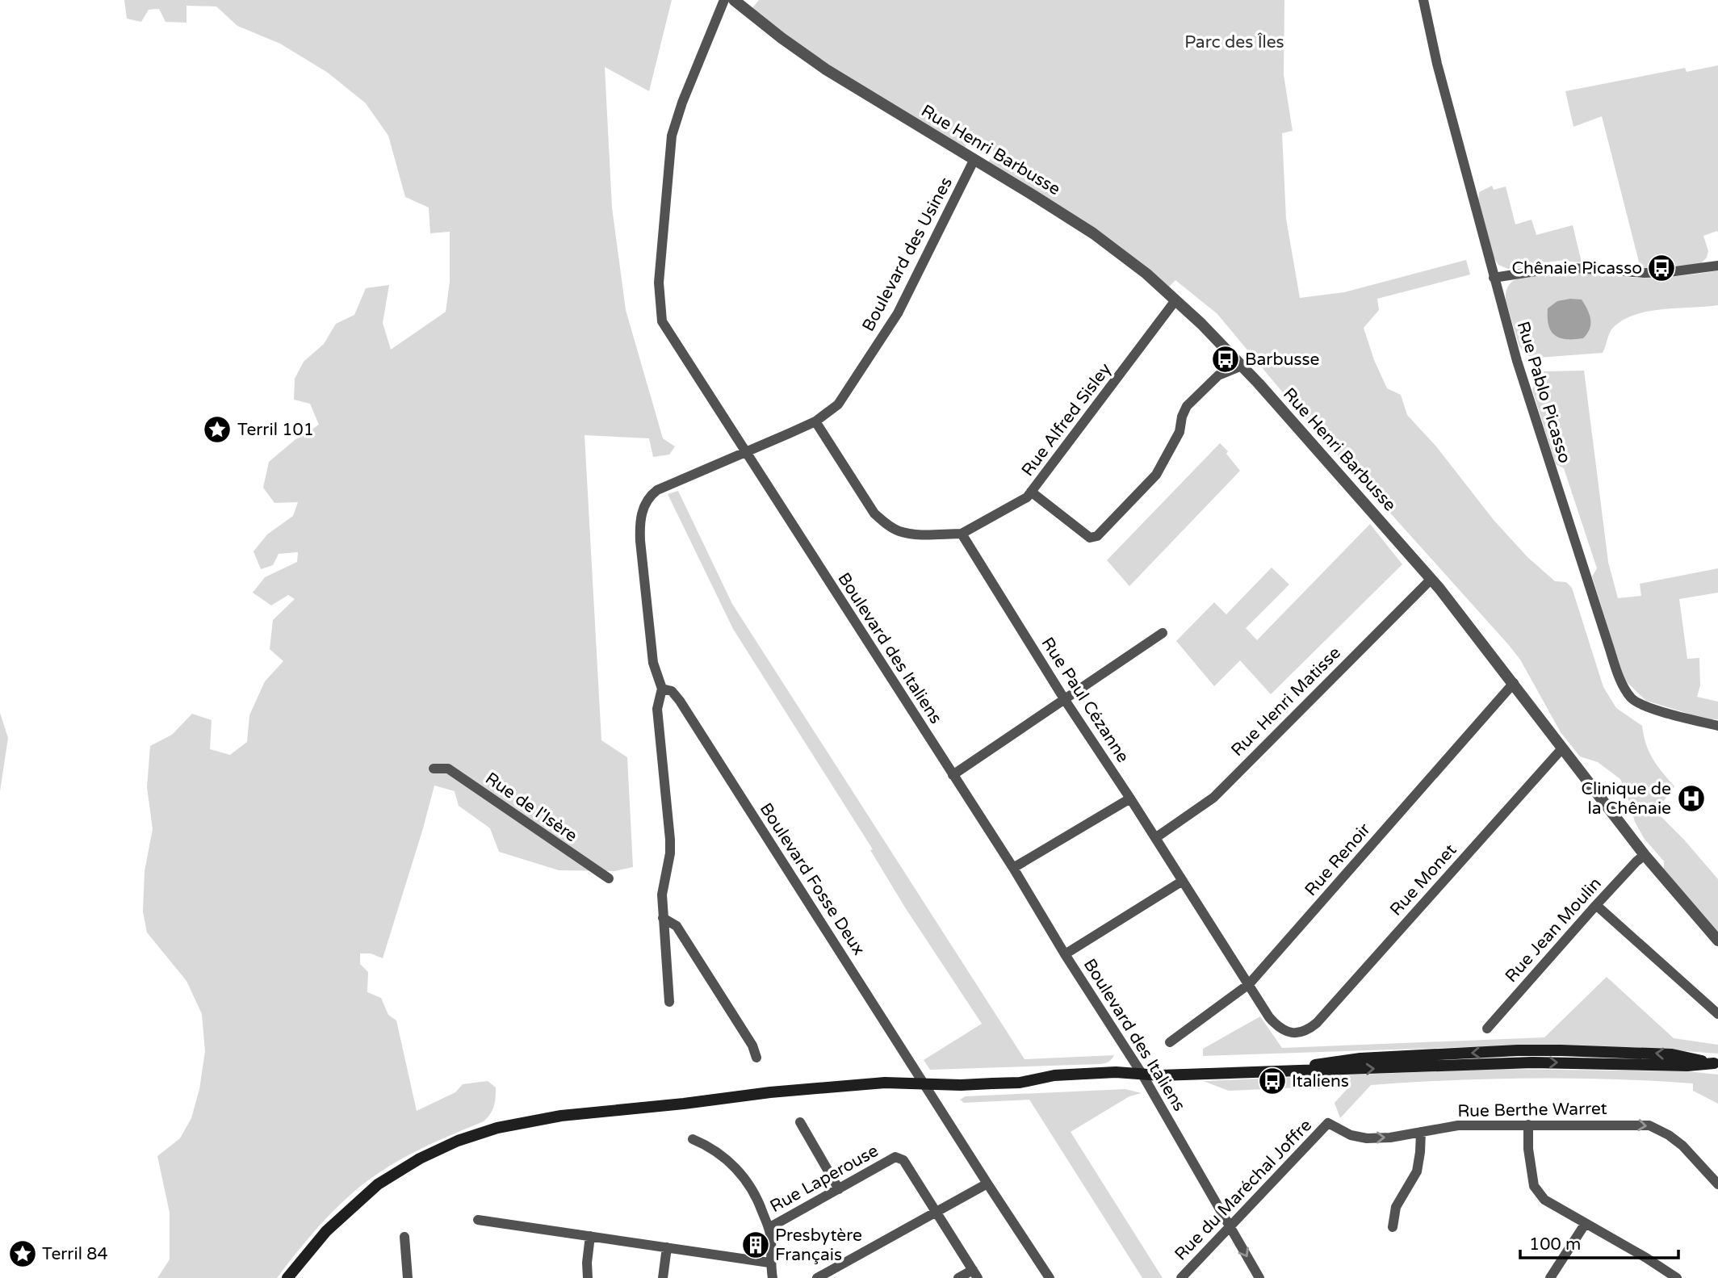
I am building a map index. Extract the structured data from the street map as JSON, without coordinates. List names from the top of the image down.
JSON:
{
  "streets": {
    "street": [
      "Rue Henri Barbusse",
      "Boulevard des Usines",
      "Rue Pablo Picasso",
      "Rue Alfred Sisley",
      "Boulevard des Italiens",
      "Rue Paul Cézanne",
      "Rue Henri Matisse",
      "Rue de l'Isère",
      "Rue Renoir",
      "Boulevard Fosse Deux",
      "Rue Monet",
      "Rue Jean Moulin",
      "Rue Berthe Warret",
      "Rue Laperouse",
      "Rue du Maréchal Joffre"
    ]
  },
  "crossings": [
    ["Rue Henri Barbusse", "Boulevard des Usines"],
    ["Rue Henri Barbusse", "Rue Alfred Sisley"],
    ["Rue Henri Barbusse", "Rue Henri Matisse"],
    ["Rue Henri Barbusse", "Rue Renoir"],
    ["Rue Henri Barbusse", "Rue Monet"],
    ["Rue Henri Barbusse", "Rue Jean Moulin"],
    ["Boulevard des Usines", "Boulevard des Italiens"],
    ["Boulevard des Usines", "Boulevard Fosse Deux"],
    ["Rue Alfred Sisley", "Rue Paul Cézanne"],
    ["Boulevard des Italiens", "Rue du Maréchal Joffre"],
    ["Rue Paul Cézanne", "Rue Henri Matisse"],
    ["Rue Paul Cézanne", "Rue Renoir"],
    ["Rue Paul Cézanne", "Rue Monet"],
    ["Rue Berthe Warret", "Rue du Maréchal Joffre"]
  ],
  "one_way": ["Rue Berthe Warret"],
  "parks": ["Parc des Îles"],
  "places": {
    "bus stop": ["Chênaie Picasso", "Barbusse", "Italiens"],
    "place": ["Terril 101", "Terril 84"],
    "hospital": ["Clinique de la Chênaie"],
    "building": ["Presbytère Français"]
  },
  "scale_bar": "100 m"
}
